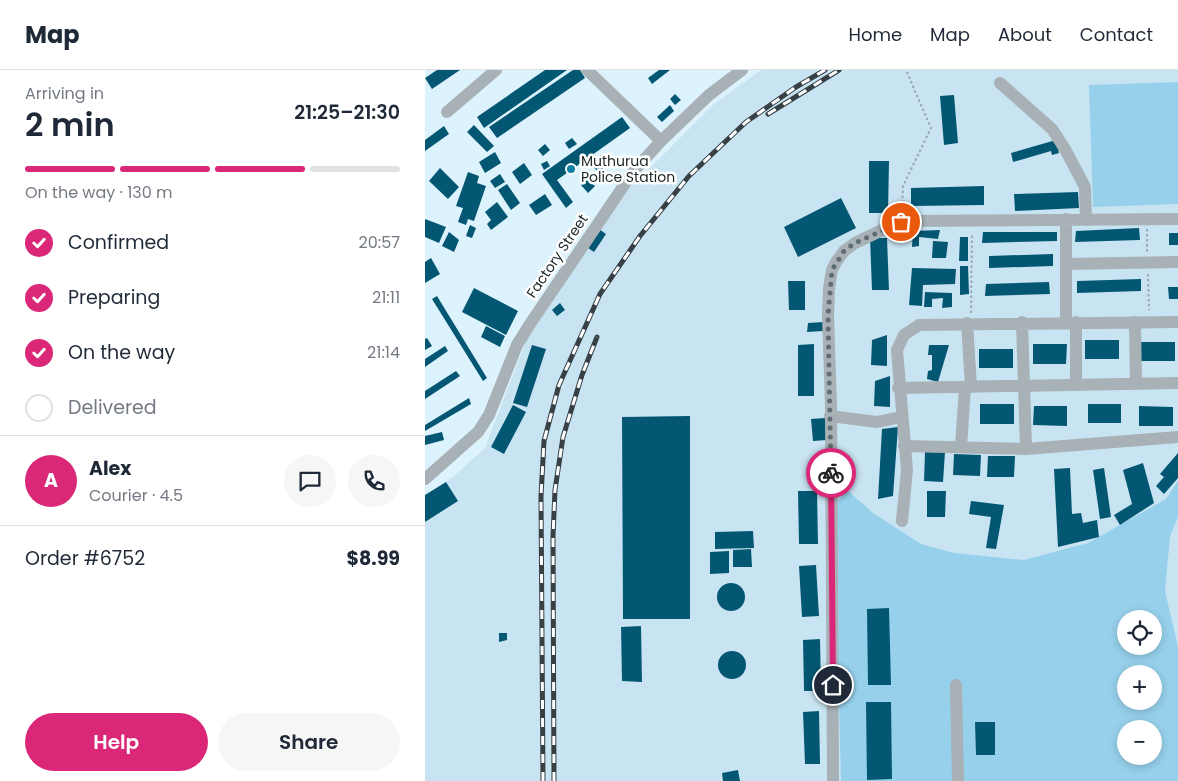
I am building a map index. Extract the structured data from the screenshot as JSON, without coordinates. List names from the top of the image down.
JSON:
{
  "streets": {
    "street": ["Factory Street"]
  },
  "places": ["Muthurua Police Station"],
  "page": {
    "header": "Map",
    "nav": [
      "Home",
      "Map",
      "About",
      "Contact"
    ],
    "heading": ["2 min", "Arriving in", "21:25–21:30"],
    "panel": [
      "Alex",
      "Courier · 4.5",
      "Order #6752",
      "$8.99"
    ],
    "bar": "On the way · 130 m",
    "list": [
      ["Confirmed", "20:57"],
      ["Preparing", "21:11"],
      ["On the way", "21:14"],
      "Delivered"
    ],
    "round": "A",
    "map_buttons": ["+", "−"],
    "buttons": ["Help", "Share"]
  }
}
